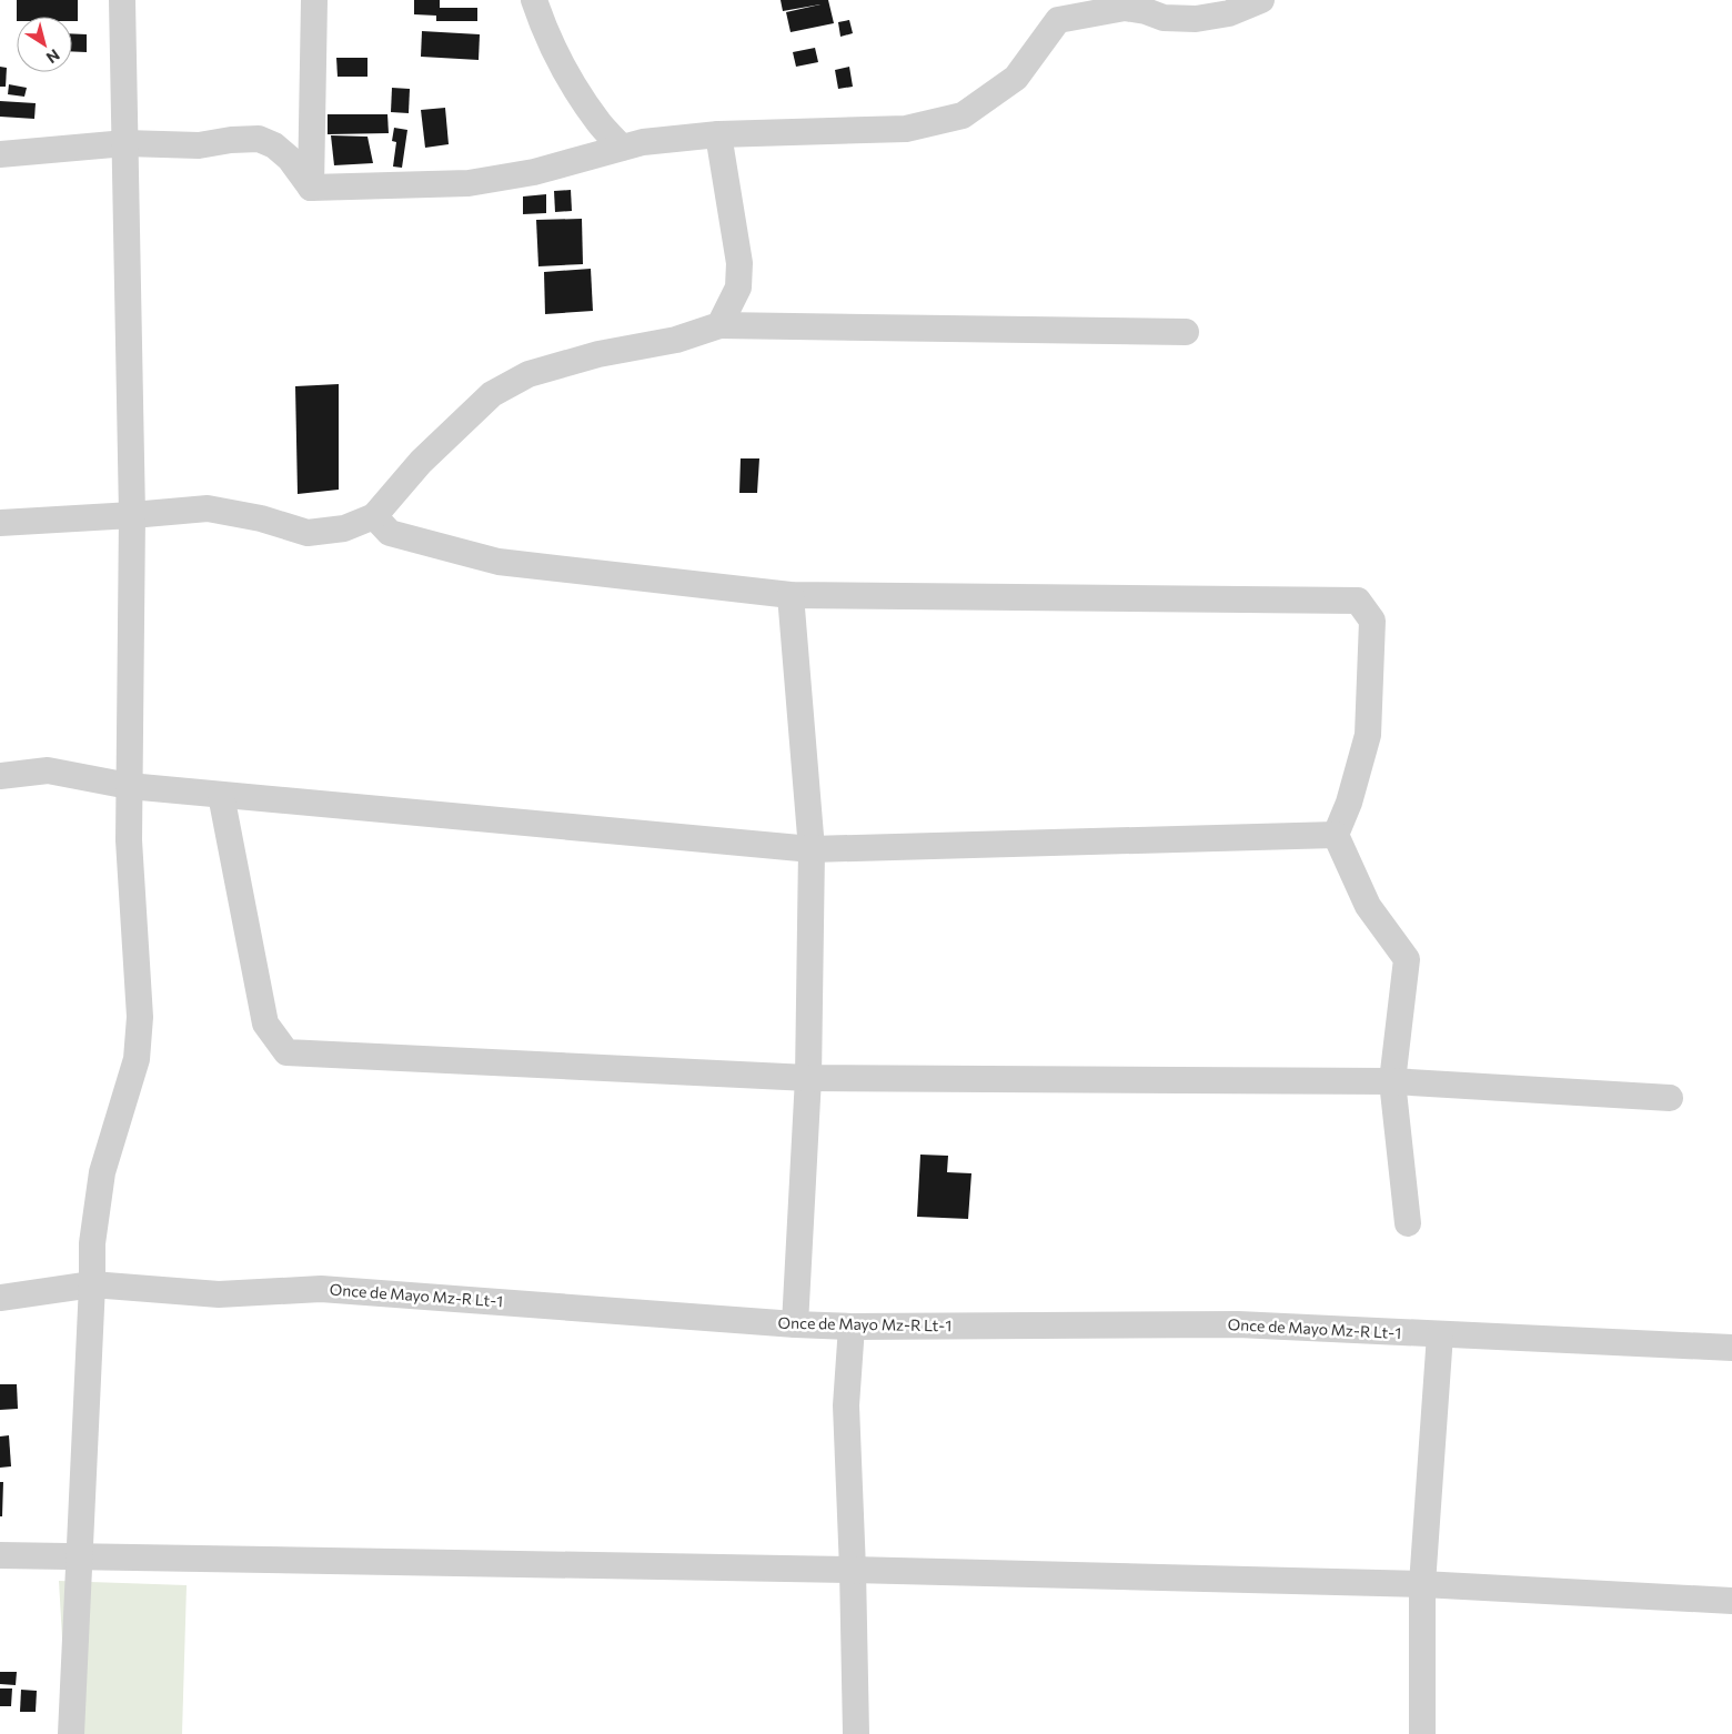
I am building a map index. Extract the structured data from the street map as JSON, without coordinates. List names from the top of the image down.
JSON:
{
  "streets": {
    "street": ["Once de Mayo Mz-R Lt-1"]
  },
  "north": "bottom right"
}
